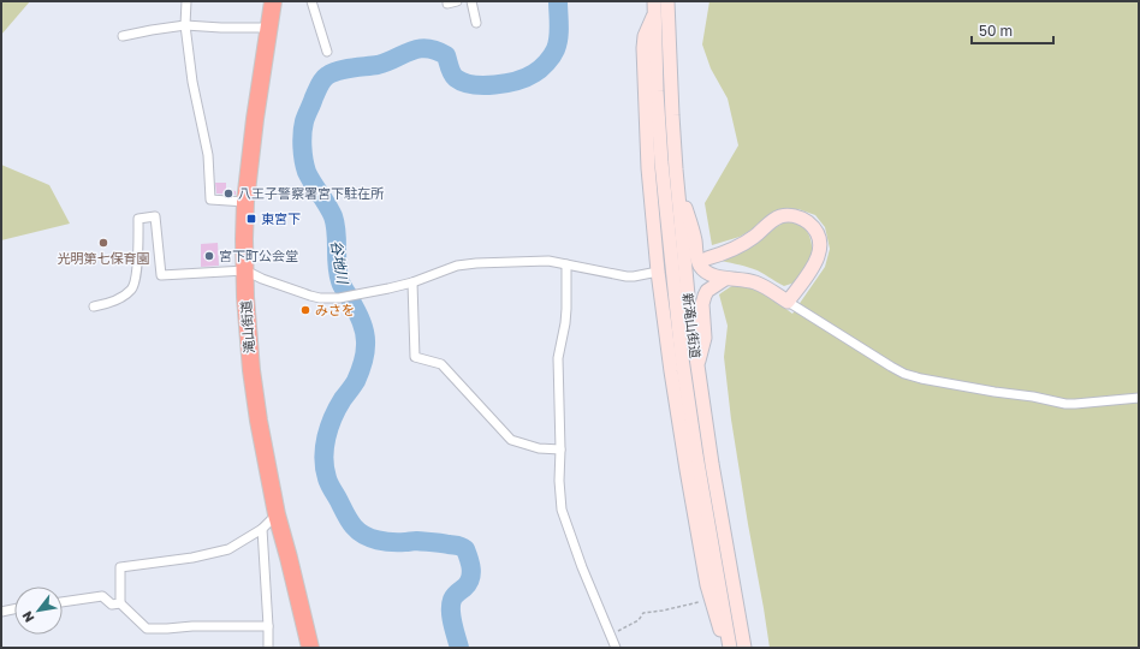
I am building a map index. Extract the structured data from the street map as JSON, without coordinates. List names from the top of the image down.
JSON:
{
  "streets": {
    "highway": ["滝山街道"],
    "main road": ["新滝山街道"]
  },
  "water": ["谷地川"],
  "places": {
    "other": [
      "八王子警察署宮下駐在所",
      "光明第七保育園",
      "宮下町公会堂",
      "みさを"
    ],
    "transit": ["東宮下"]
  },
  "scale_bar": "50 m",
  "north": "bottom left"
}
